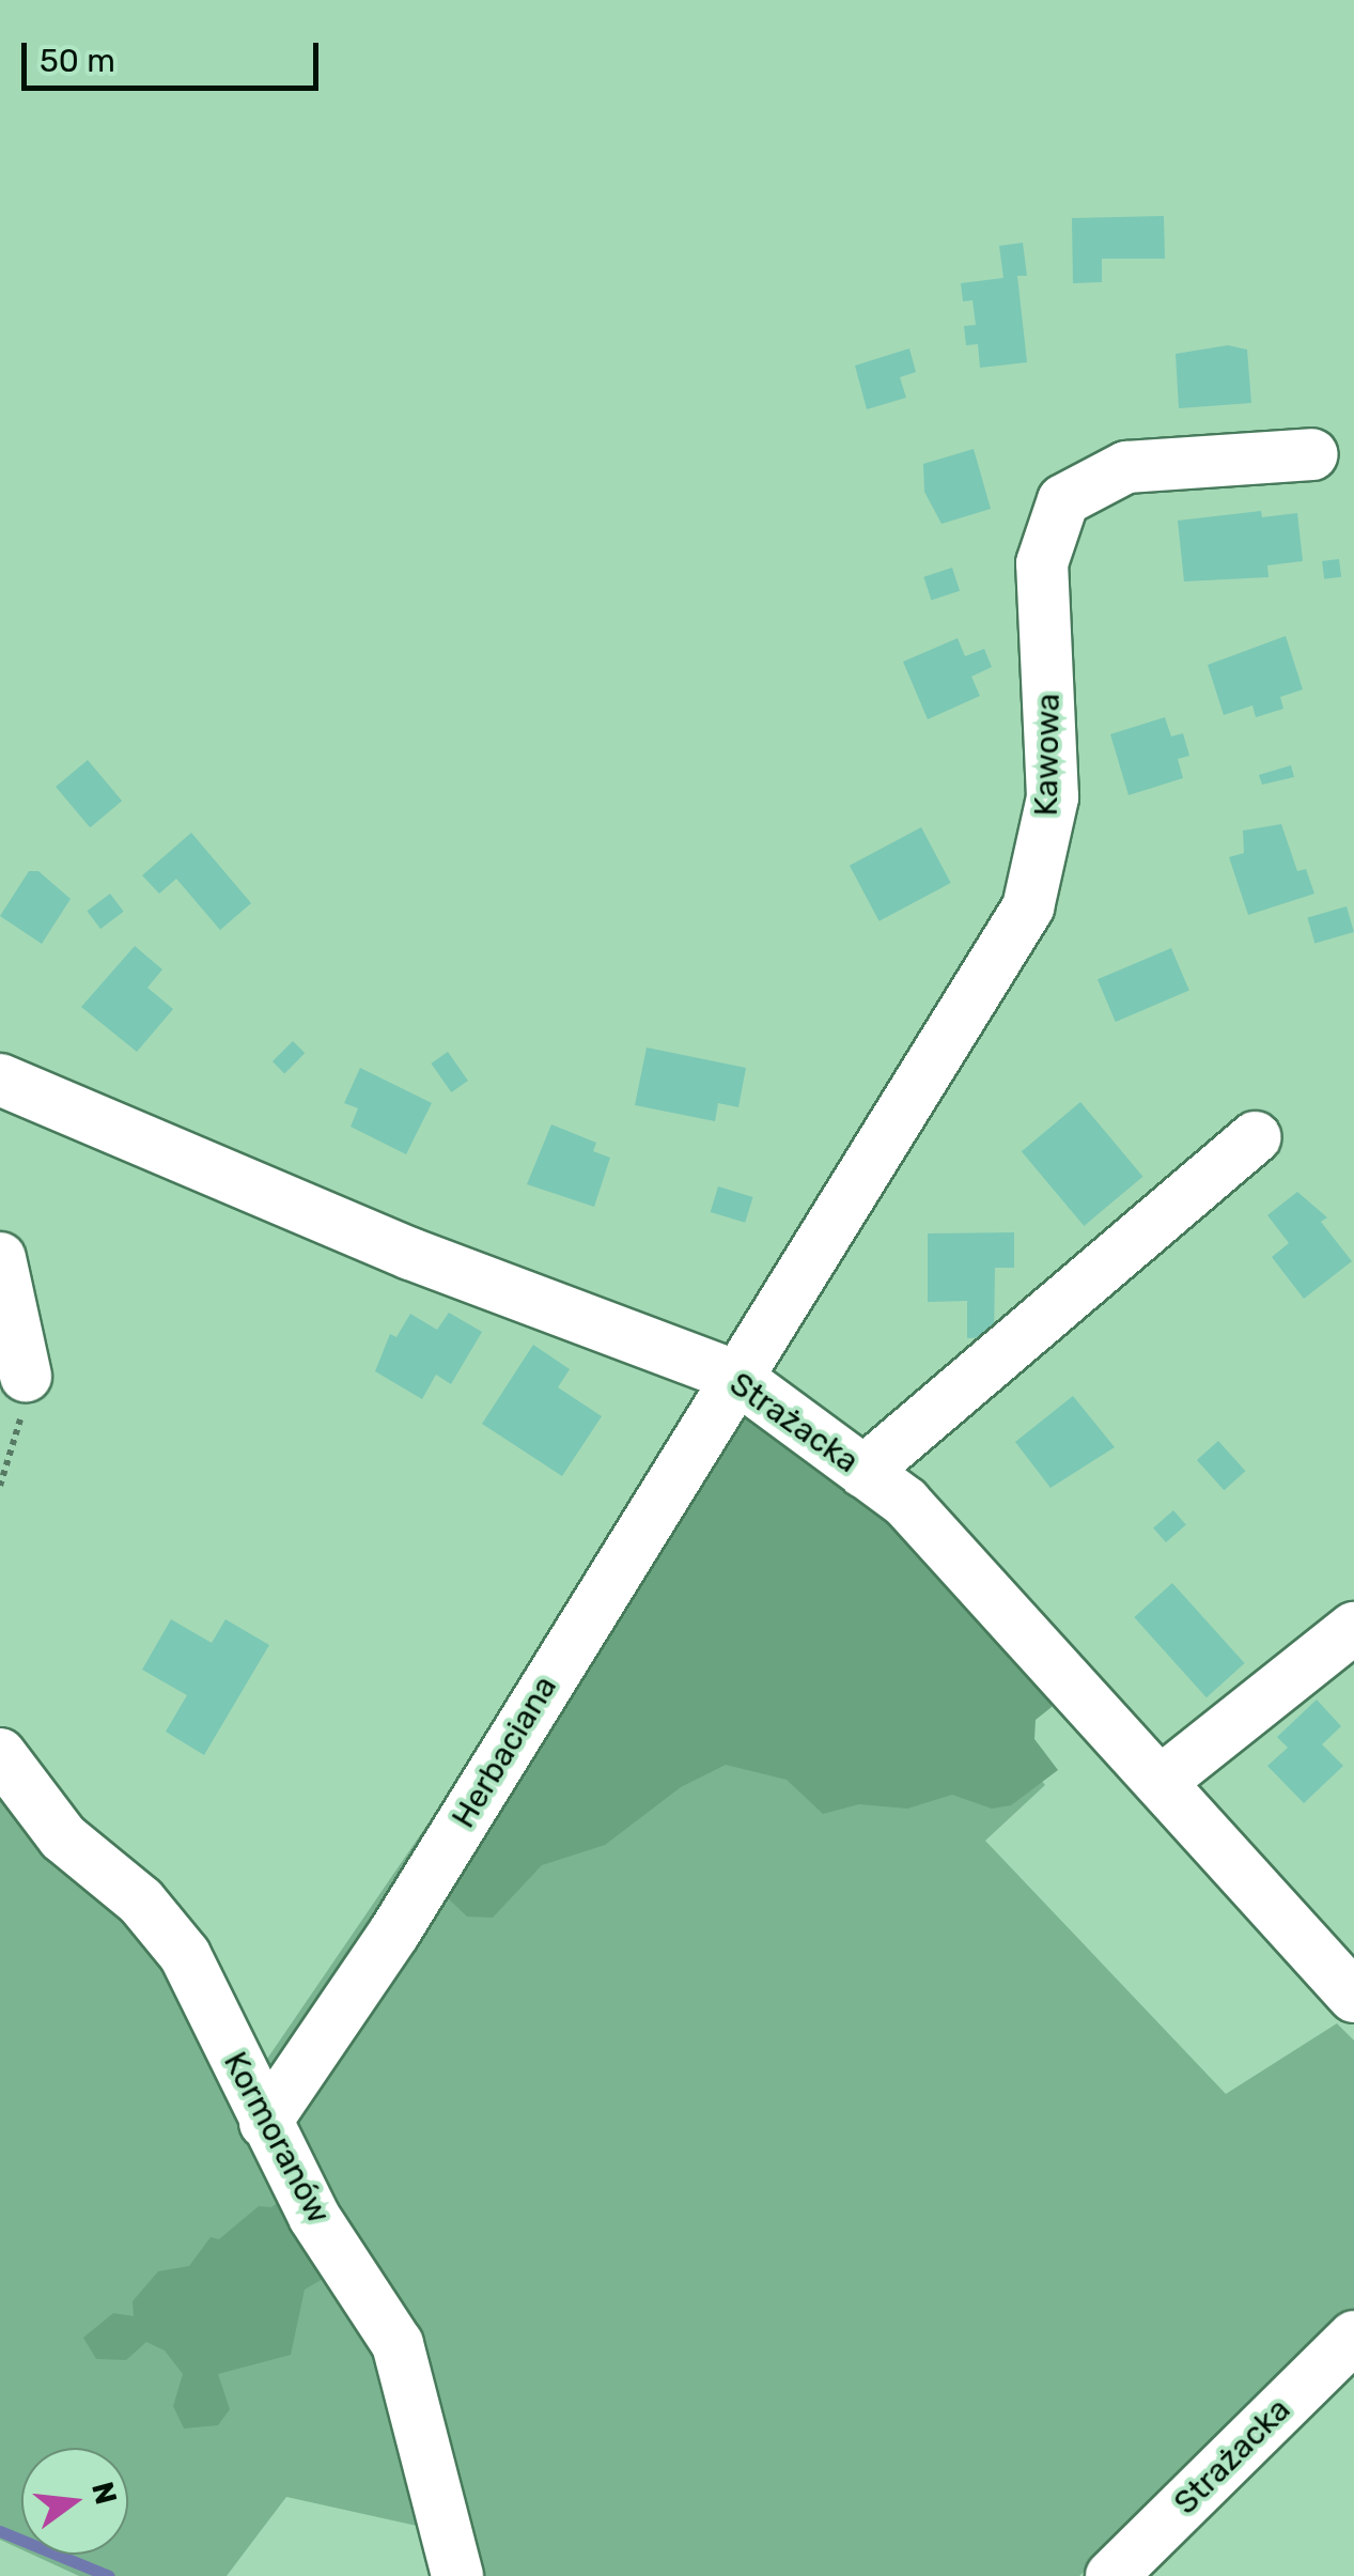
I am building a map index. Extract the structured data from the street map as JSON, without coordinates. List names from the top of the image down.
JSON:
{
  "streets": {
    "street": [
      "Kawowa",
      "Strażacka",
      "Herbaciana",
      "Kormoranów"
    ]
  },
  "crossings": [
    ["Kawowa", "Strażacka"],
    ["Kawowa", "Herbaciana"],
    ["Strażacka", "Herbaciana"],
    ["Herbaciana", "Kormoranów"]
  ],
  "scale_bar": "50 m",
  "north": "right"
}
